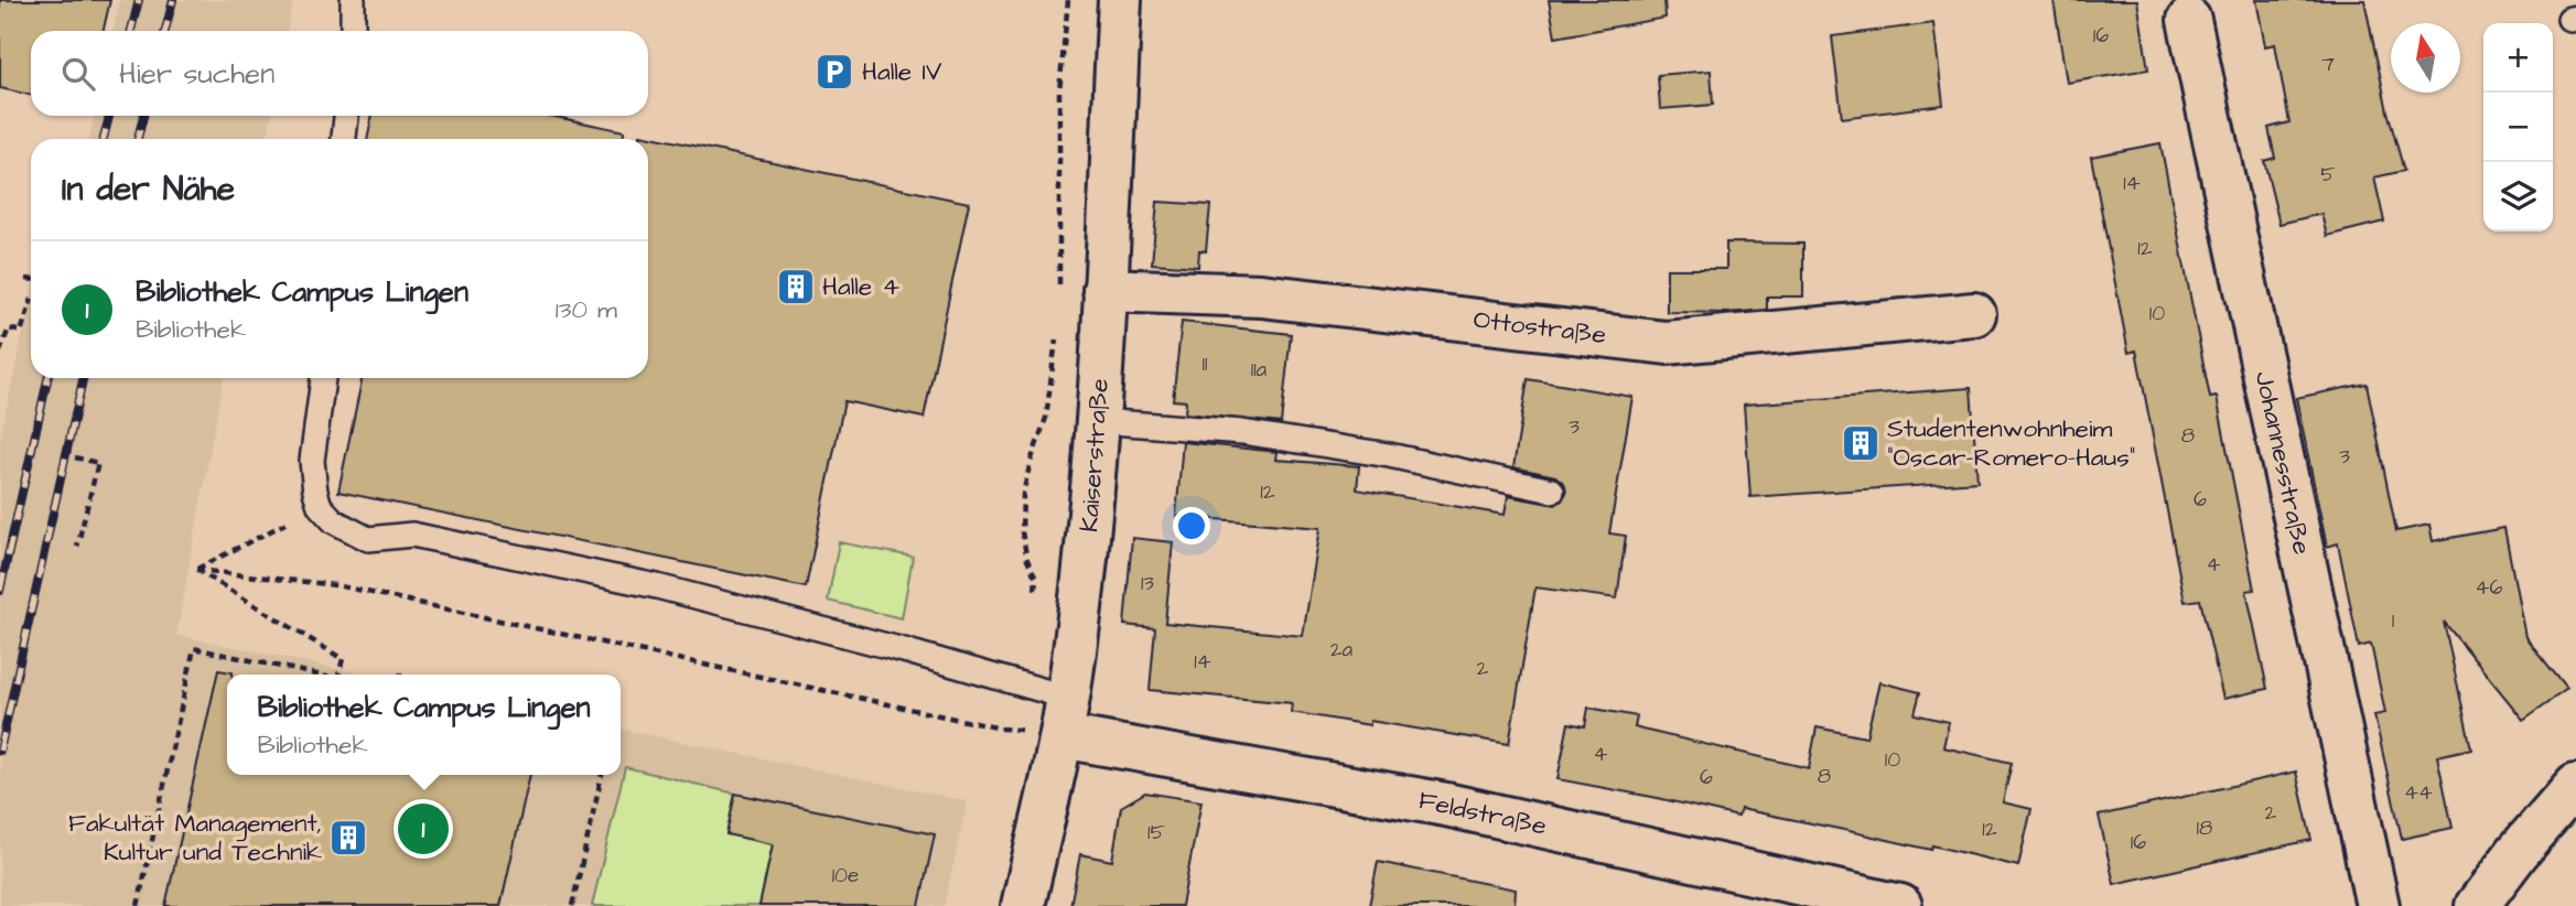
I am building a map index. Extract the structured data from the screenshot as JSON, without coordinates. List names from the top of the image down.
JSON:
{
  "streets": {
    "street": [
      "Ottostraße",
      "Kaiserstraße",
      "Johannesstraße",
      "Feldstraße"
    ]
  },
  "crossings": [
    ["Ottostraße", "Kaiserstraße"],
    ["Kaiserstraße", "Feldstraße"]
  ],
  "places": {
    "parking": ["Halle IV"],
    "building": ["Halle 4", "Studentenwohnheim \"Oscar-Romero-Haus\"", "Fakultät Management, Kultur und Technik"]
  },
  "house_numbers": [
    "16",
    "7",
    "5",
    "14",
    "12",
    "10",
    "11",
    "11a",
    "3",
    "8",
    "3",
    "12",
    "6",
    "4",
    "13",
    "46",
    "1",
    "2a",
    "14",
    "2",
    "4",
    "10",
    "8",
    "6",
    "44",
    "2",
    "18",
    "12",
    "15",
    "16",
    "10e"
  ],
  "north": "top",
  "page": {
    "map_buttons": ["+", "−"],
    "search": "Hier suchen",
    "heading": "In der Nähe",
    "list": [
      {
        "mark": "1",
        "name": "Bibliothek Campus Lingen",
        "note": "Bibliothek",
        "value": "130 m"
      }
    ],
    "popup": ["Bibliothek Campus Lingen", "Bibliothek"],
    "pins": "1"
  }
}
